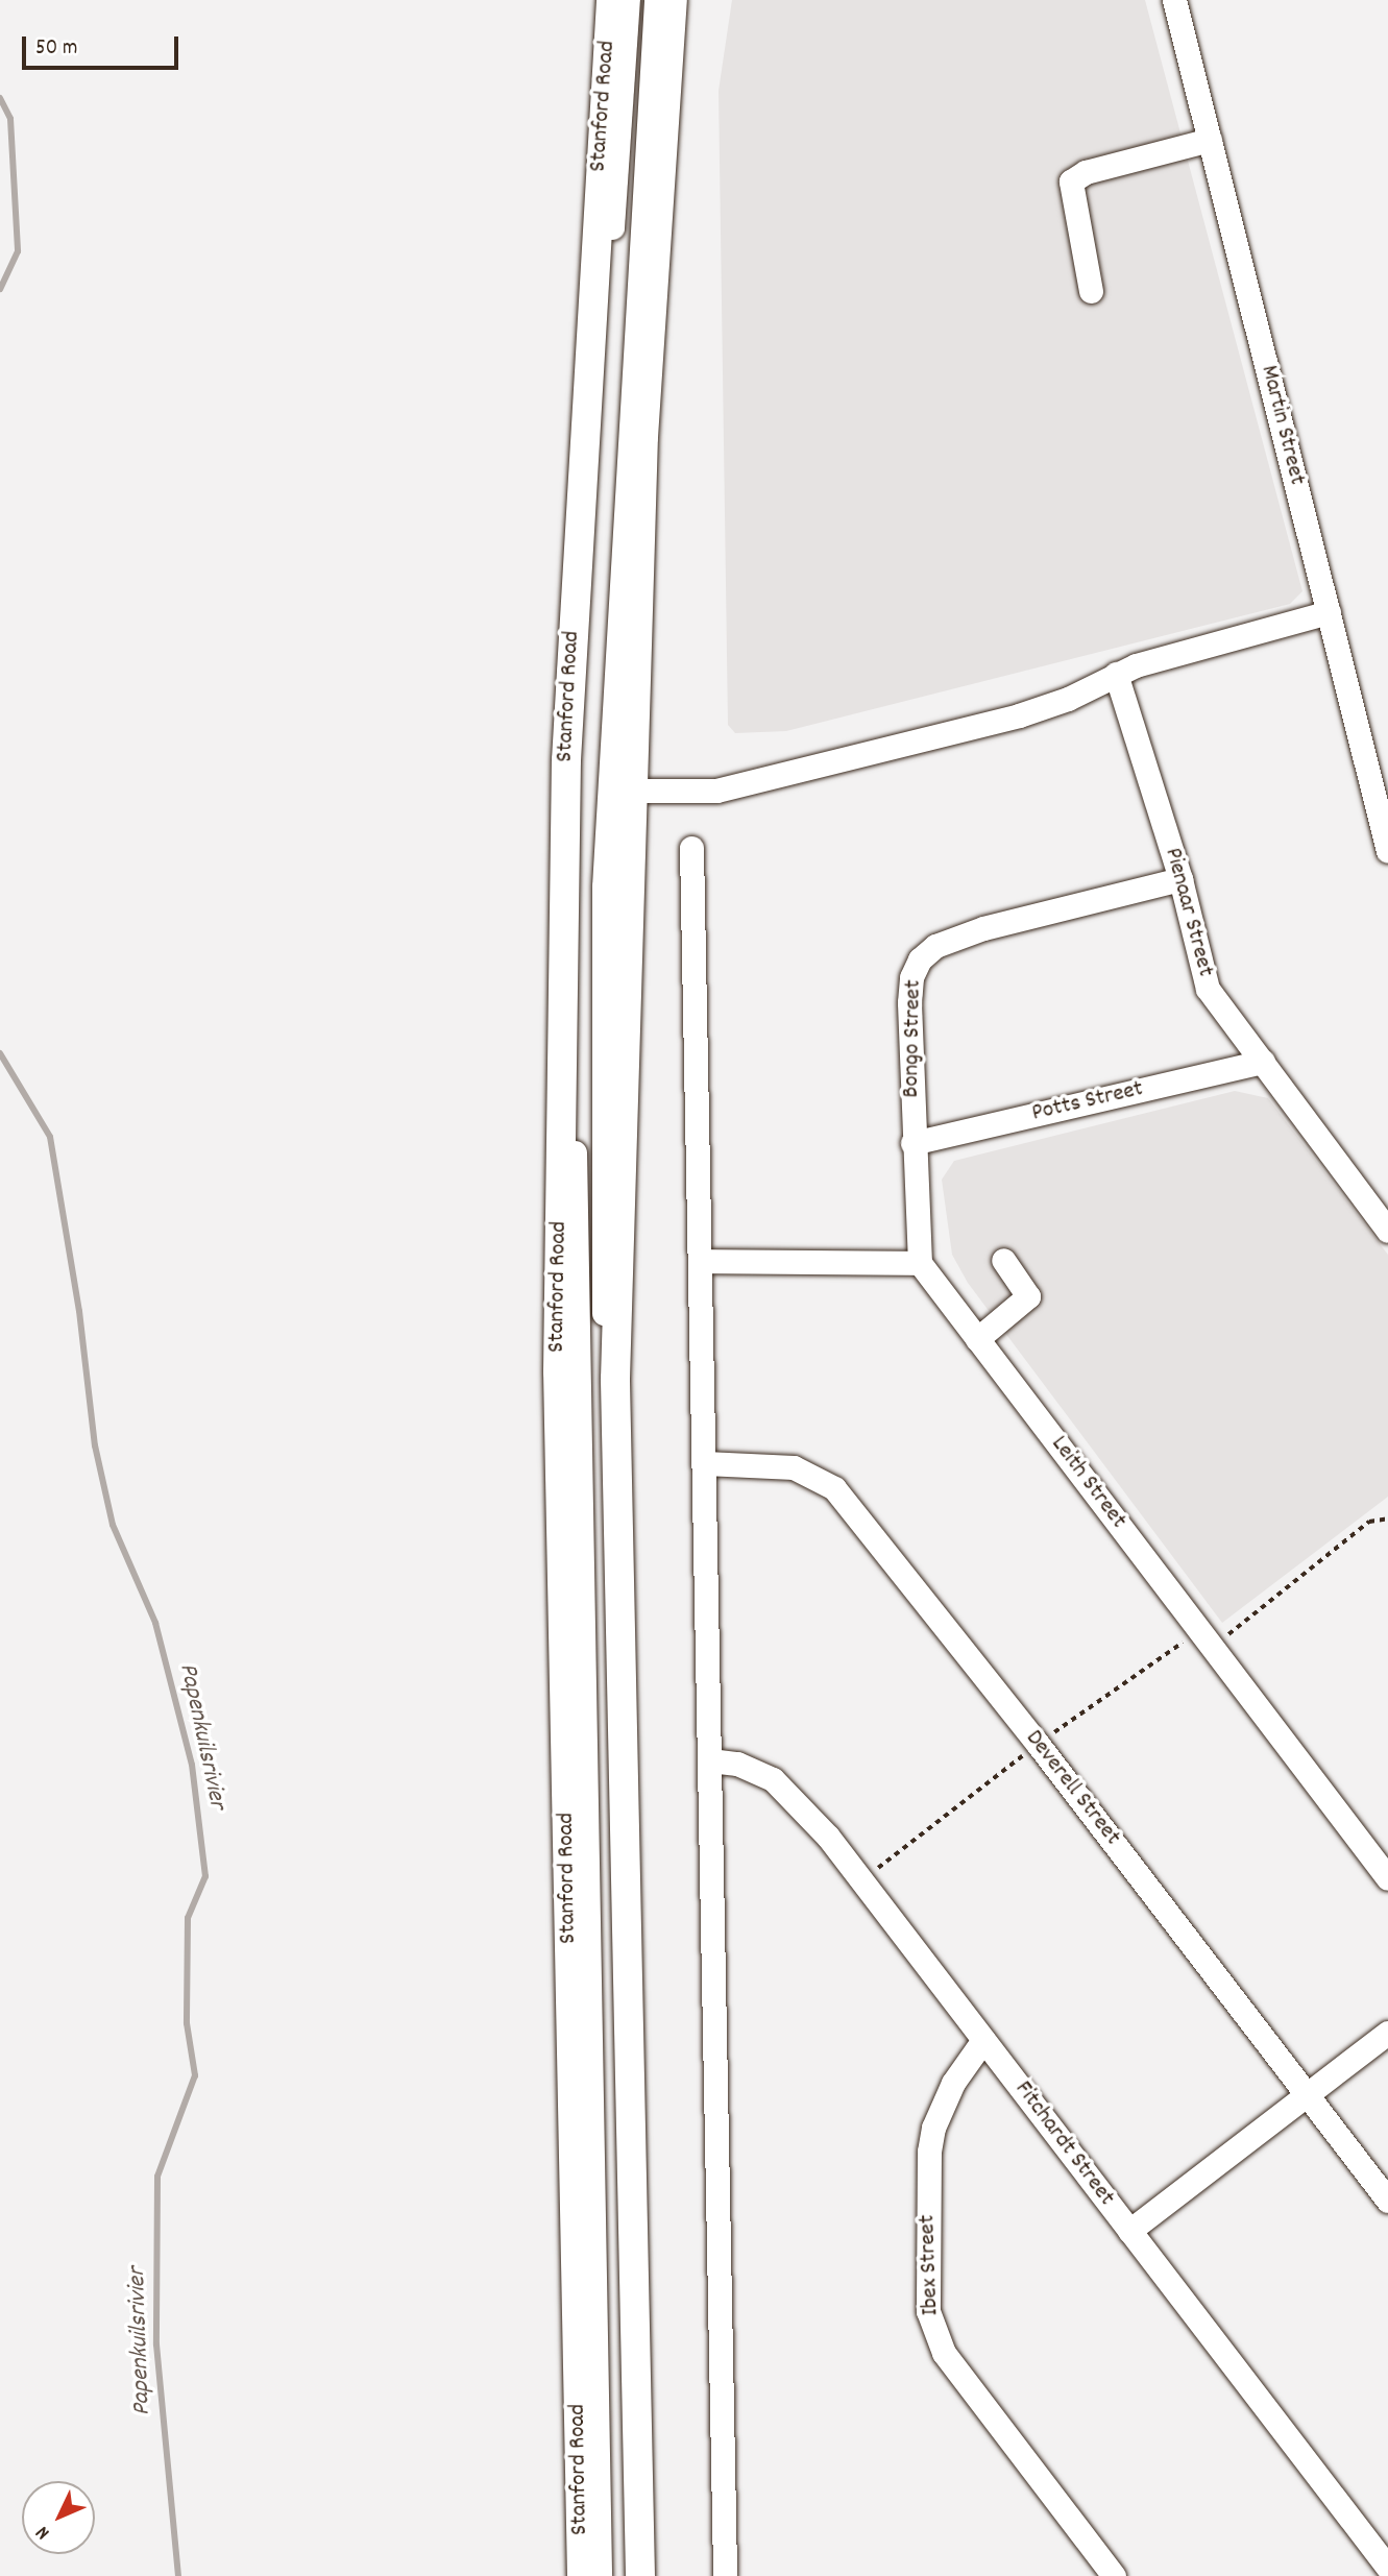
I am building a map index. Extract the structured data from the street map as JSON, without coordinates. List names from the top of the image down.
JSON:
{
  "streets": {
    "main road": ["Stanford Road"],
    "street": [
      "Martin Street",
      "Pienaar Street",
      "Bongo Street",
      "Potts Street",
      "Leith Street",
      "Deverell Street",
      "Fitchardt Street",
      "Ibex Street"
    ]
  },
  "crossings": [
    ["Pienaar Street", "Bongo Street"],
    ["Pienaar Street", "Potts Street"],
    ["Bongo Street", "Potts Street"],
    ["Bongo Street", "Leith Street"],
    ["Fitchardt Street", "Ibex Street"]
  ],
  "water": ["Papenkuilsrivier"],
  "scale_bar": "50 m",
  "north": "bottom left"
}
